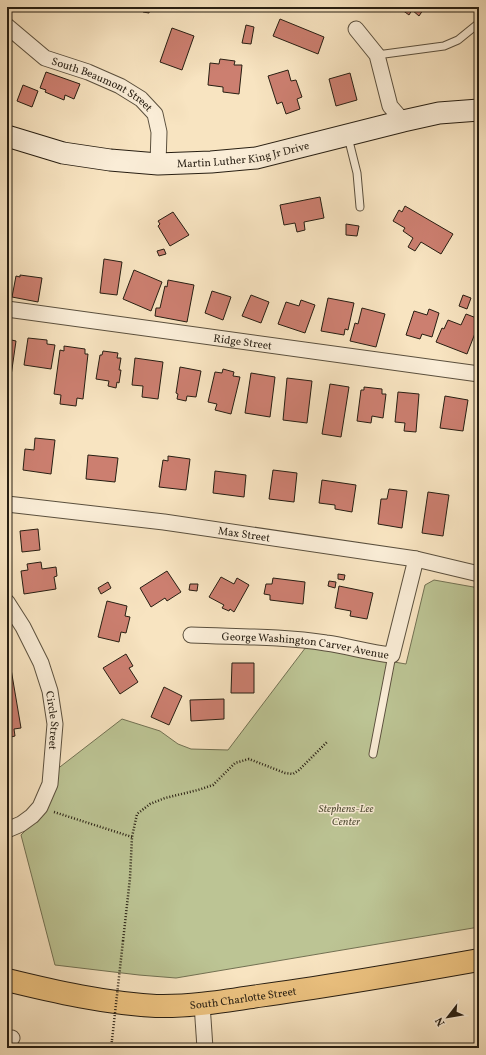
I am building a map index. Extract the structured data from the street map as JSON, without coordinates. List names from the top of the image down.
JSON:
{
  "streets": {
    "main road": ["Martin Luther King Jr Drive", "South Charlotte Street"],
    "street": [
      "South Beaumont Street",
      "Ridge Street",
      "Max Street",
      "George Washington Carver Avenue",
      "Circle Street"
    ]
  },
  "crossings": [
    ["South Beaumont Street", "Martin Luther King Jr Drive"],
    ["Max Street", "George Washington Carver Avenue"]
  ],
  "parks": ["Stephens-Lee Center"],
  "north": "bottom left"
}
